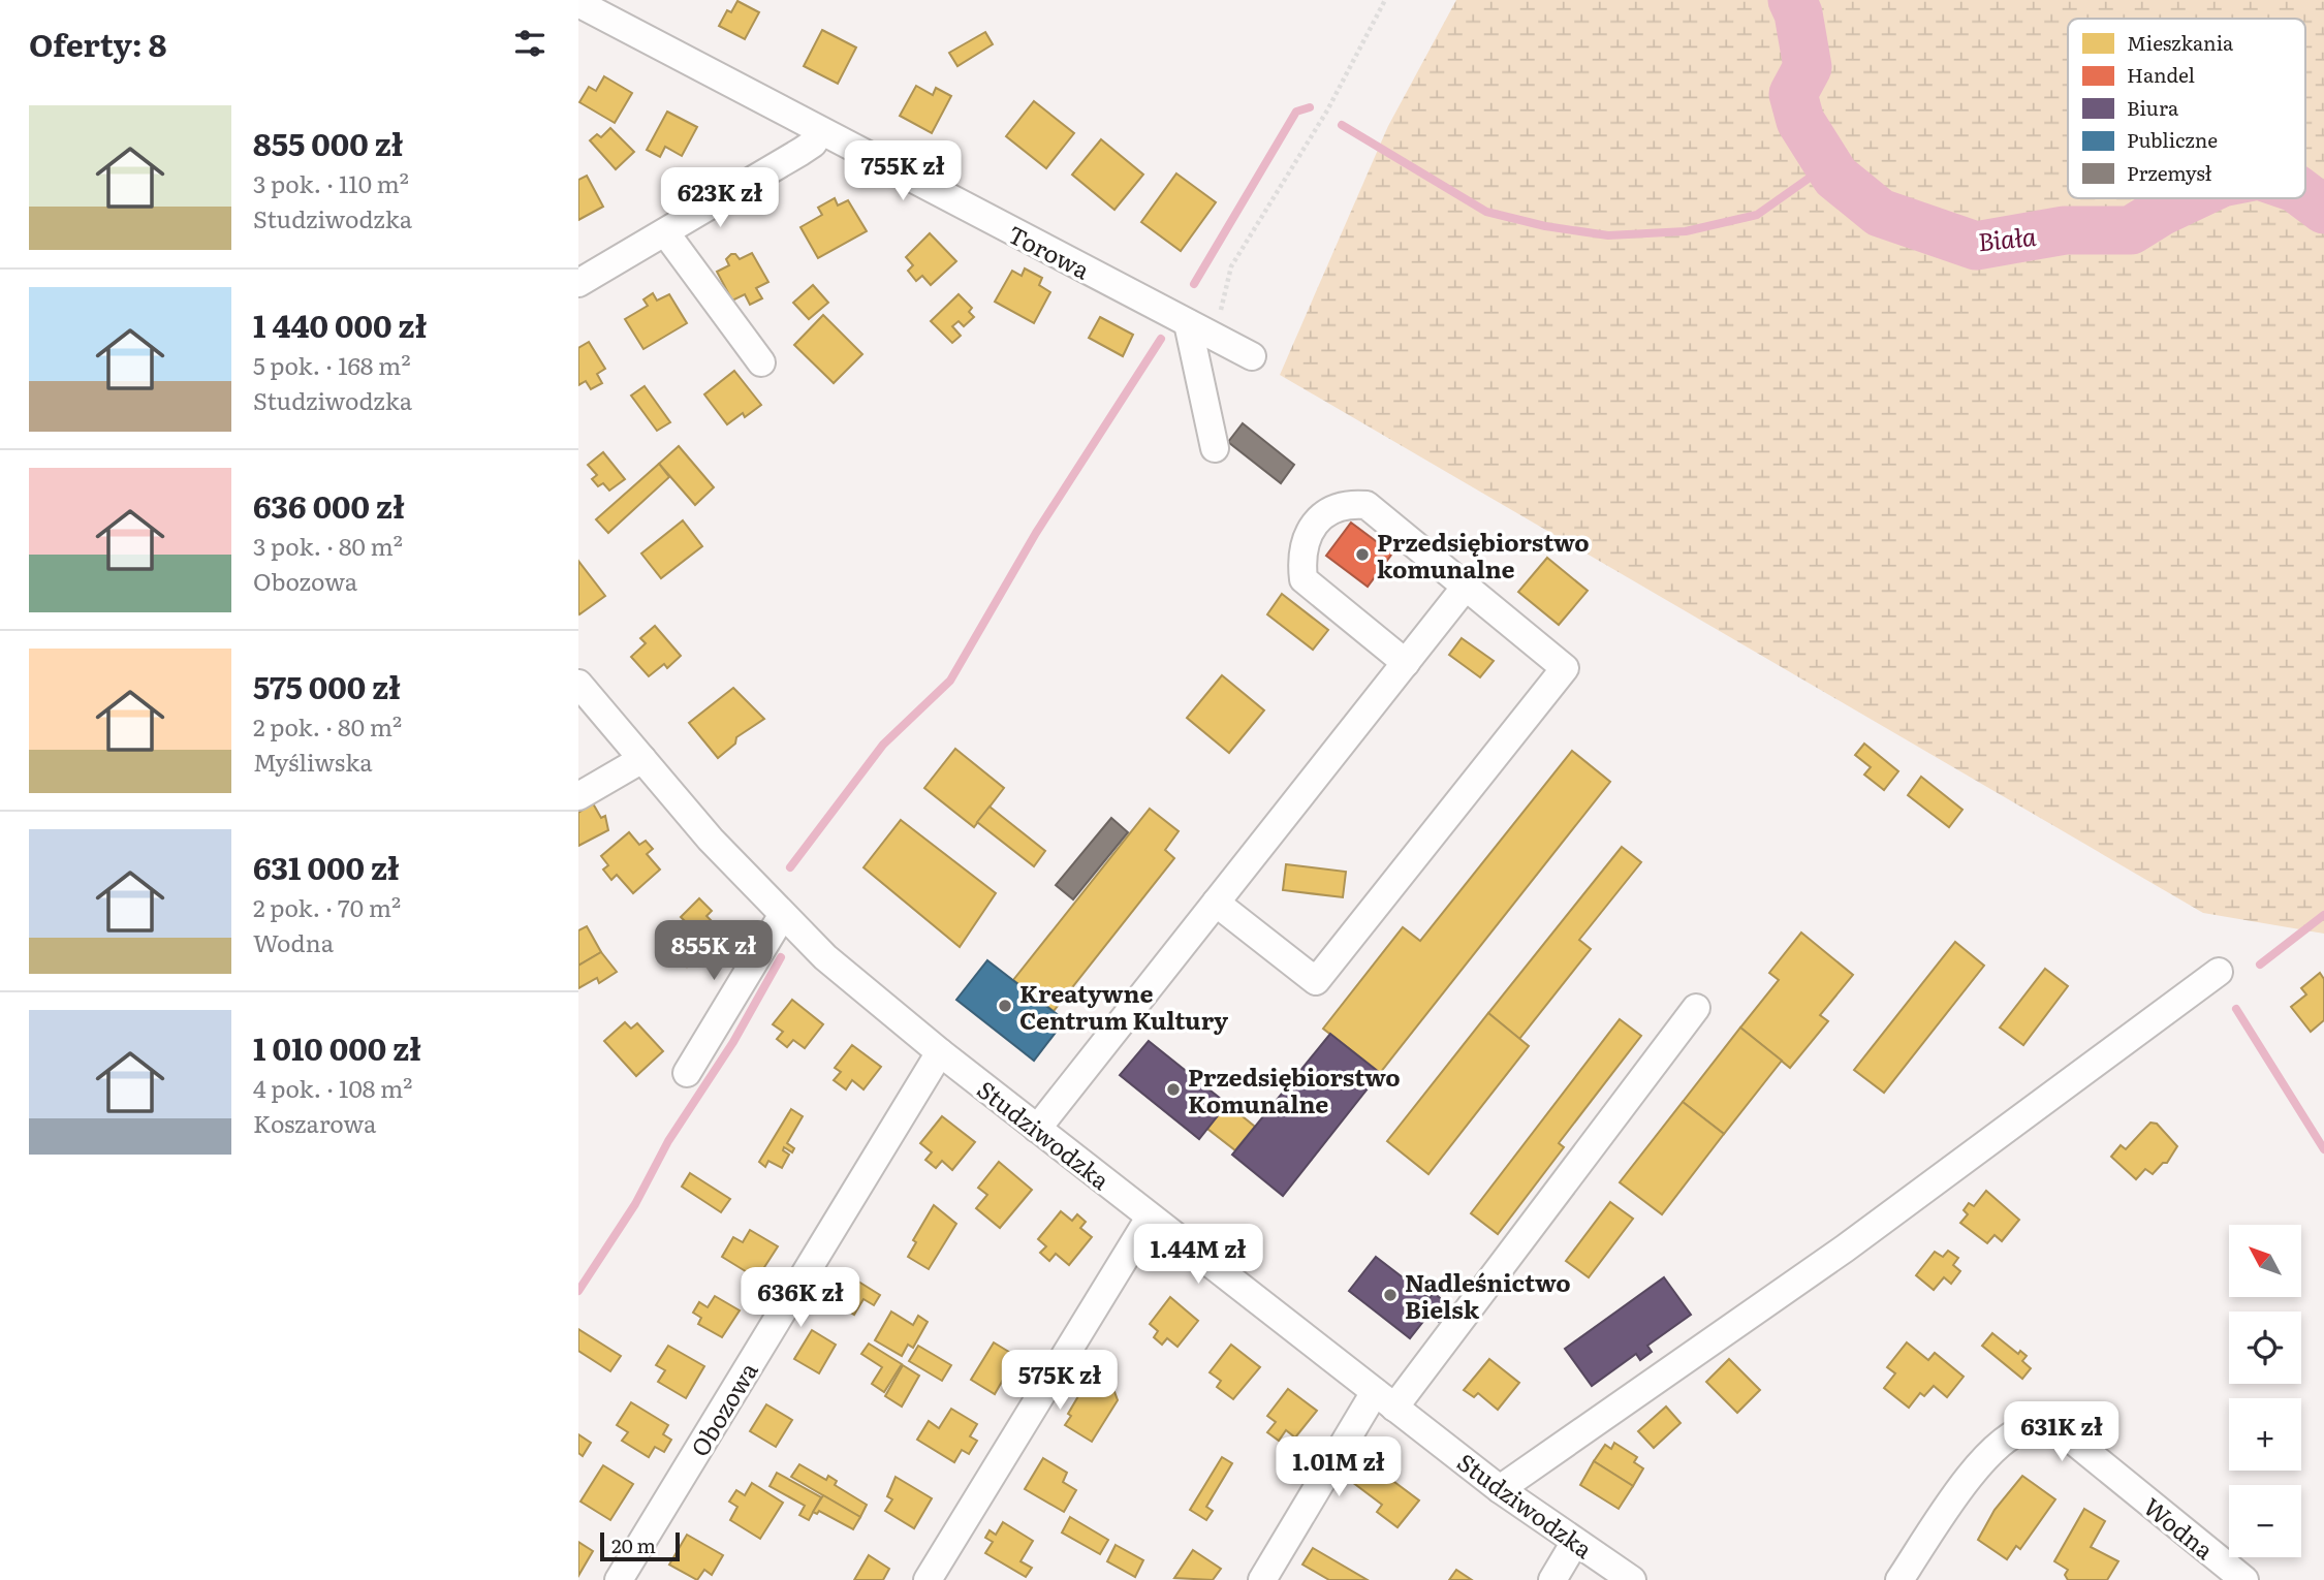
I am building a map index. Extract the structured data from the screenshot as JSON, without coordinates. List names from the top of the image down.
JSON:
{
  "streets": {
    "street": [
      "Torowa",
      "Studziwodzka",
      "Obozowa",
      "Wodna"
    ]
  },
  "crossings": [
    ["Studziwodzka", "Obozowa"]
  ],
  "water": ["Biała"],
  "places": [
    "Przedsiębiorstwo komunalne",
    "Kreatywne Centrum Kultury",
    "Przedsiębiorstwo Komunalne",
    "Nadleśnictwo Bielsk"
  ],
  "legend": [
    "Mieszkania",
    "Handel",
    "Biura",
    "Publiczne",
    "Przemysł"
  ],
  "scale_bar": "20 m",
  "north": "top left",
  "page": {
    "heading": "Oferty: 8",
    "list": [
      {
        "name": "855 000 zł",
        "note": "3 pok. · 110 m² · Studziwodzka"
      },
      {
        "name": "1 440 000 zł",
        "note": "5 pok. · 168 m² · Studziwodzka"
      },
      {
        "name": "636 000 zł",
        "note": "3 pok. · 80 m² · Obozowa"
      },
      {
        "name": "575 000 zł",
        "note": "2 pok. · 80 m² · Myśliwska"
      },
      {
        "name": "631 000 zł",
        "note": "2 pok. · 70 m² · Wodna"
      },
      {
        "name": "1 010 000 zł",
        "note": "4 pok. · 108 m² · Koszarowa"
      }
    ],
    "price": [
      "755K zł",
      "623K zł",
      "855K zł",
      "1.44M zł",
      "636K zł",
      "575K zł",
      "631K zł",
      "1.01M zł"
    ],
    "map_buttons": ["+", "−"],
    "scale": "20 m"
  }
}
